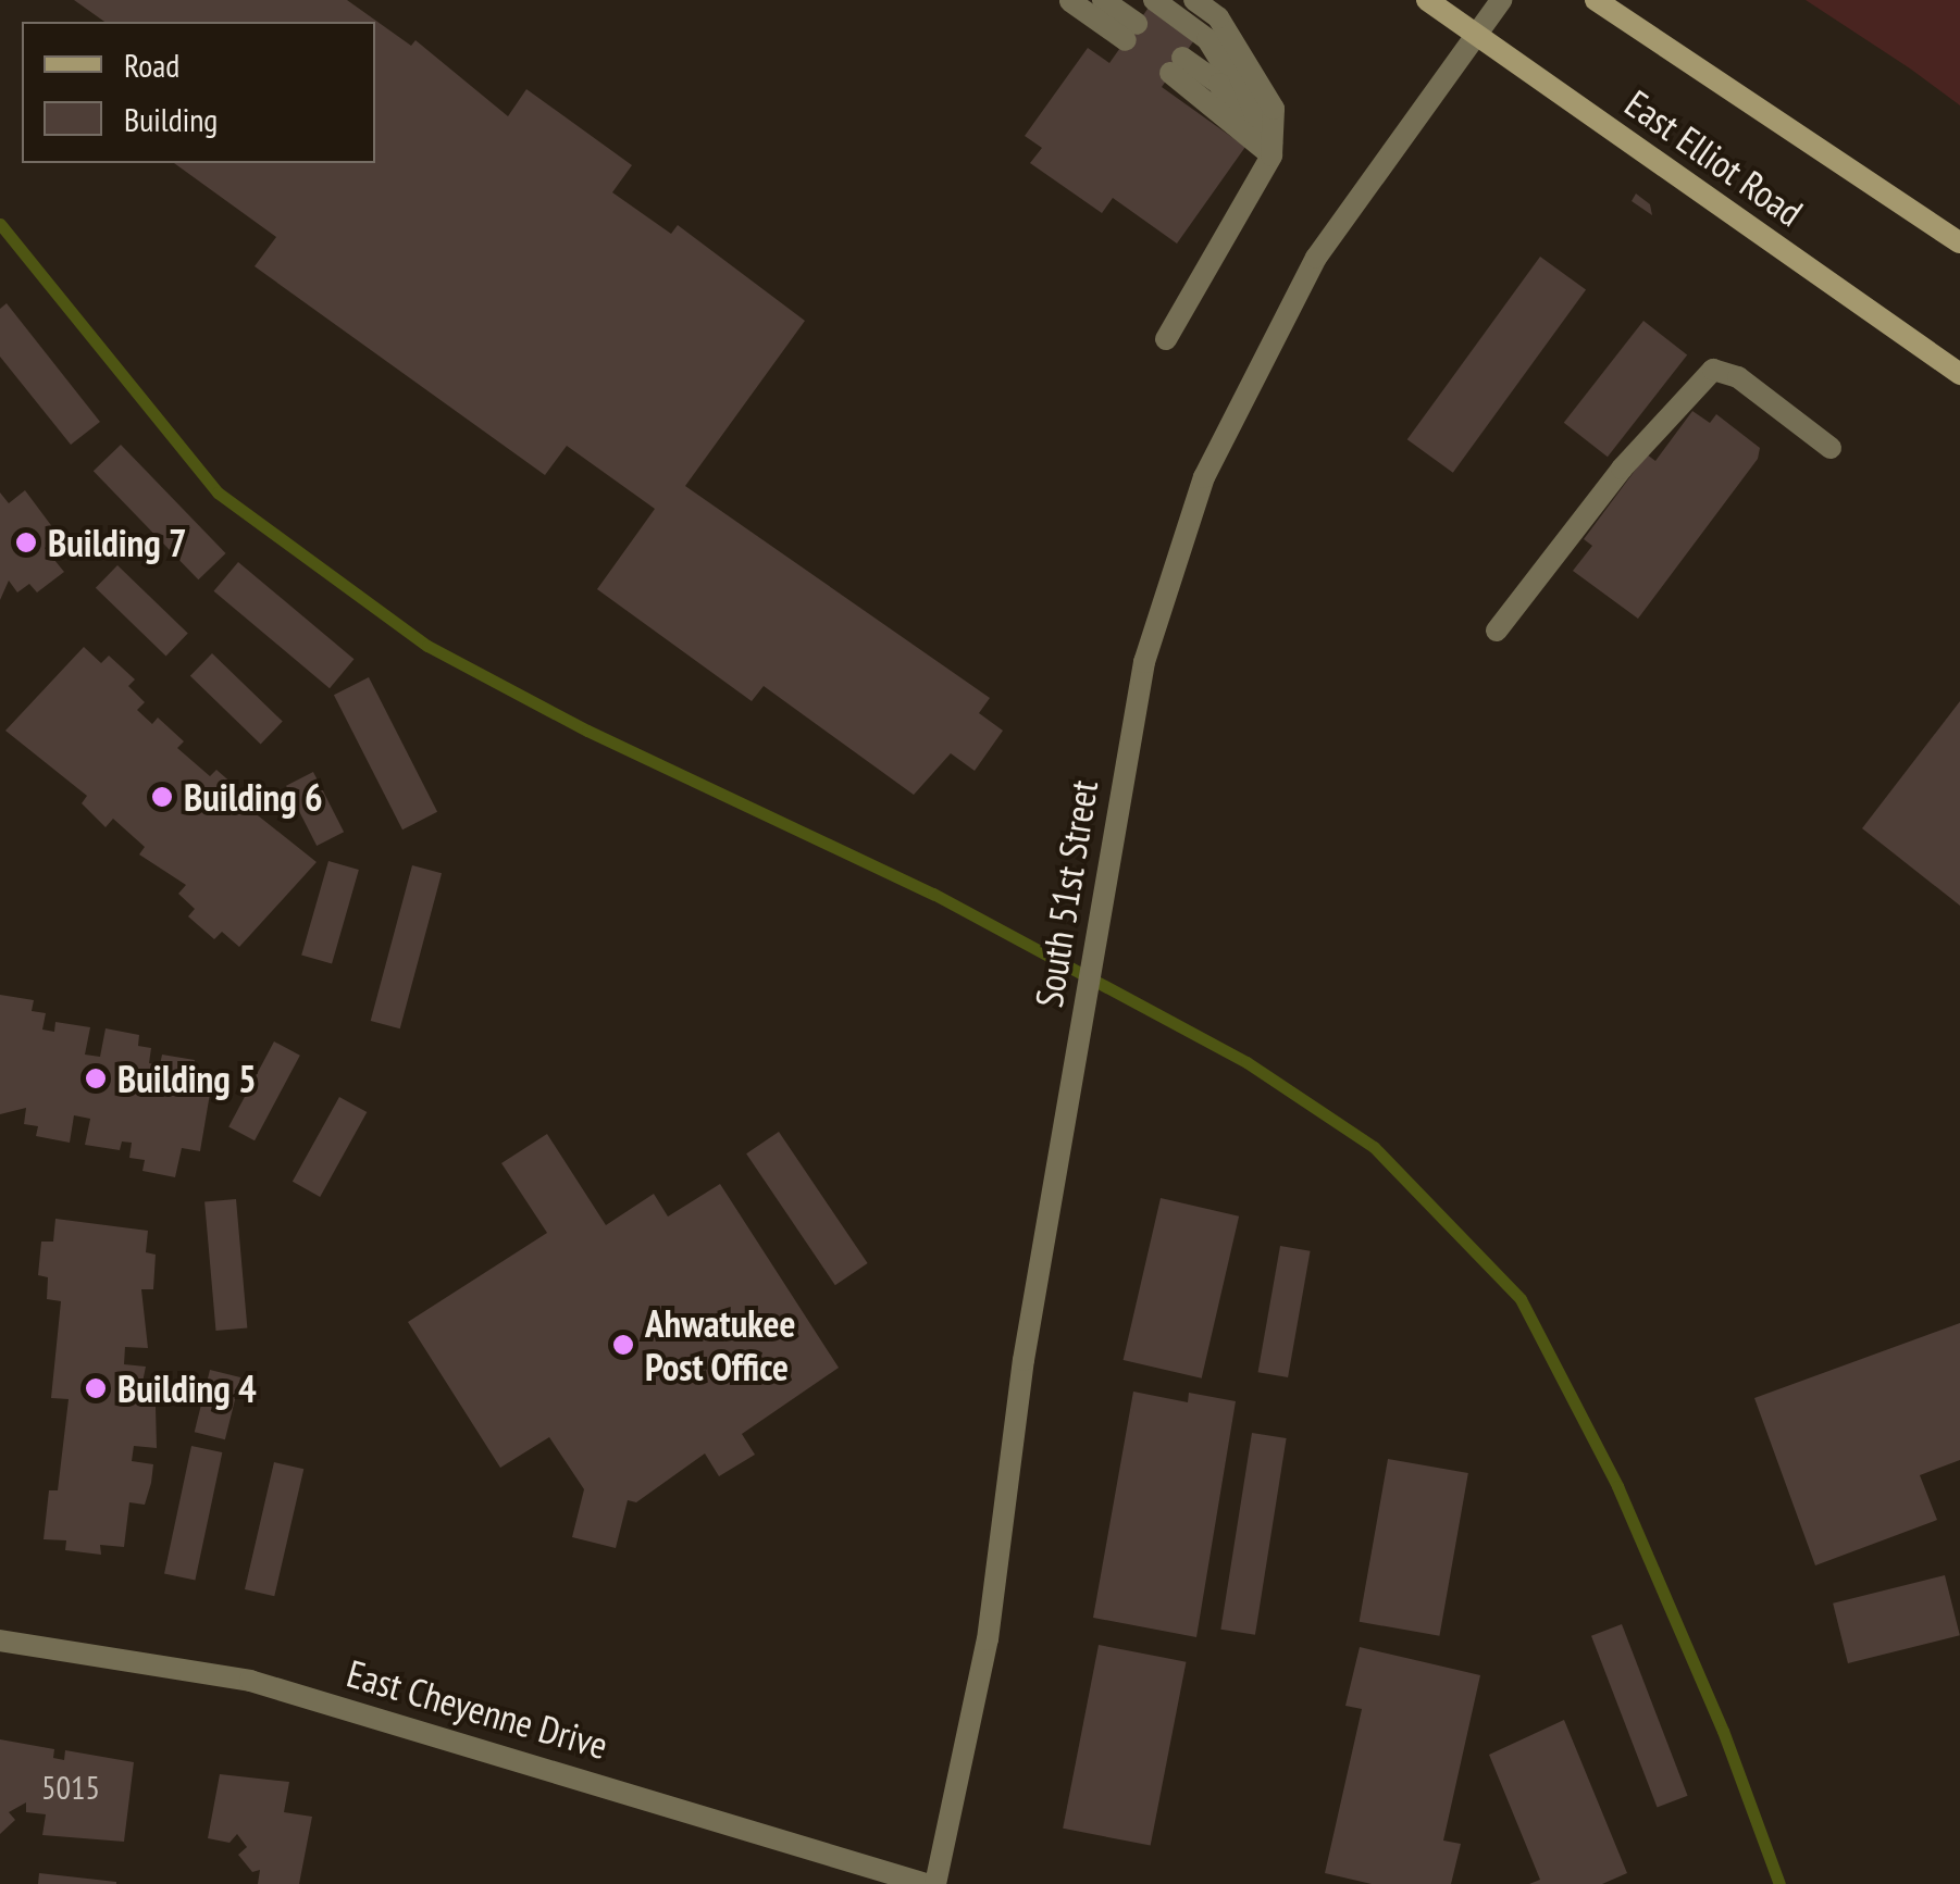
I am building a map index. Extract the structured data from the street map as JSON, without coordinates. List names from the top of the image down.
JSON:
{
  "streets": {
    "main road": ["East Elliot Road"],
    "street": ["South 51st Street", "East Cheyenne Drive"]
  },
  "crossings": [
    ["East Elliot Road", "South 51st Street"]
  ],
  "places": [
    "Building 7",
    "Building 6",
    "Building 5",
    "Ahwatukee Post Office",
    "Building 4"
  ],
  "house_numbers": ["5015"],
  "legend": ["Road", "Building"]
}
